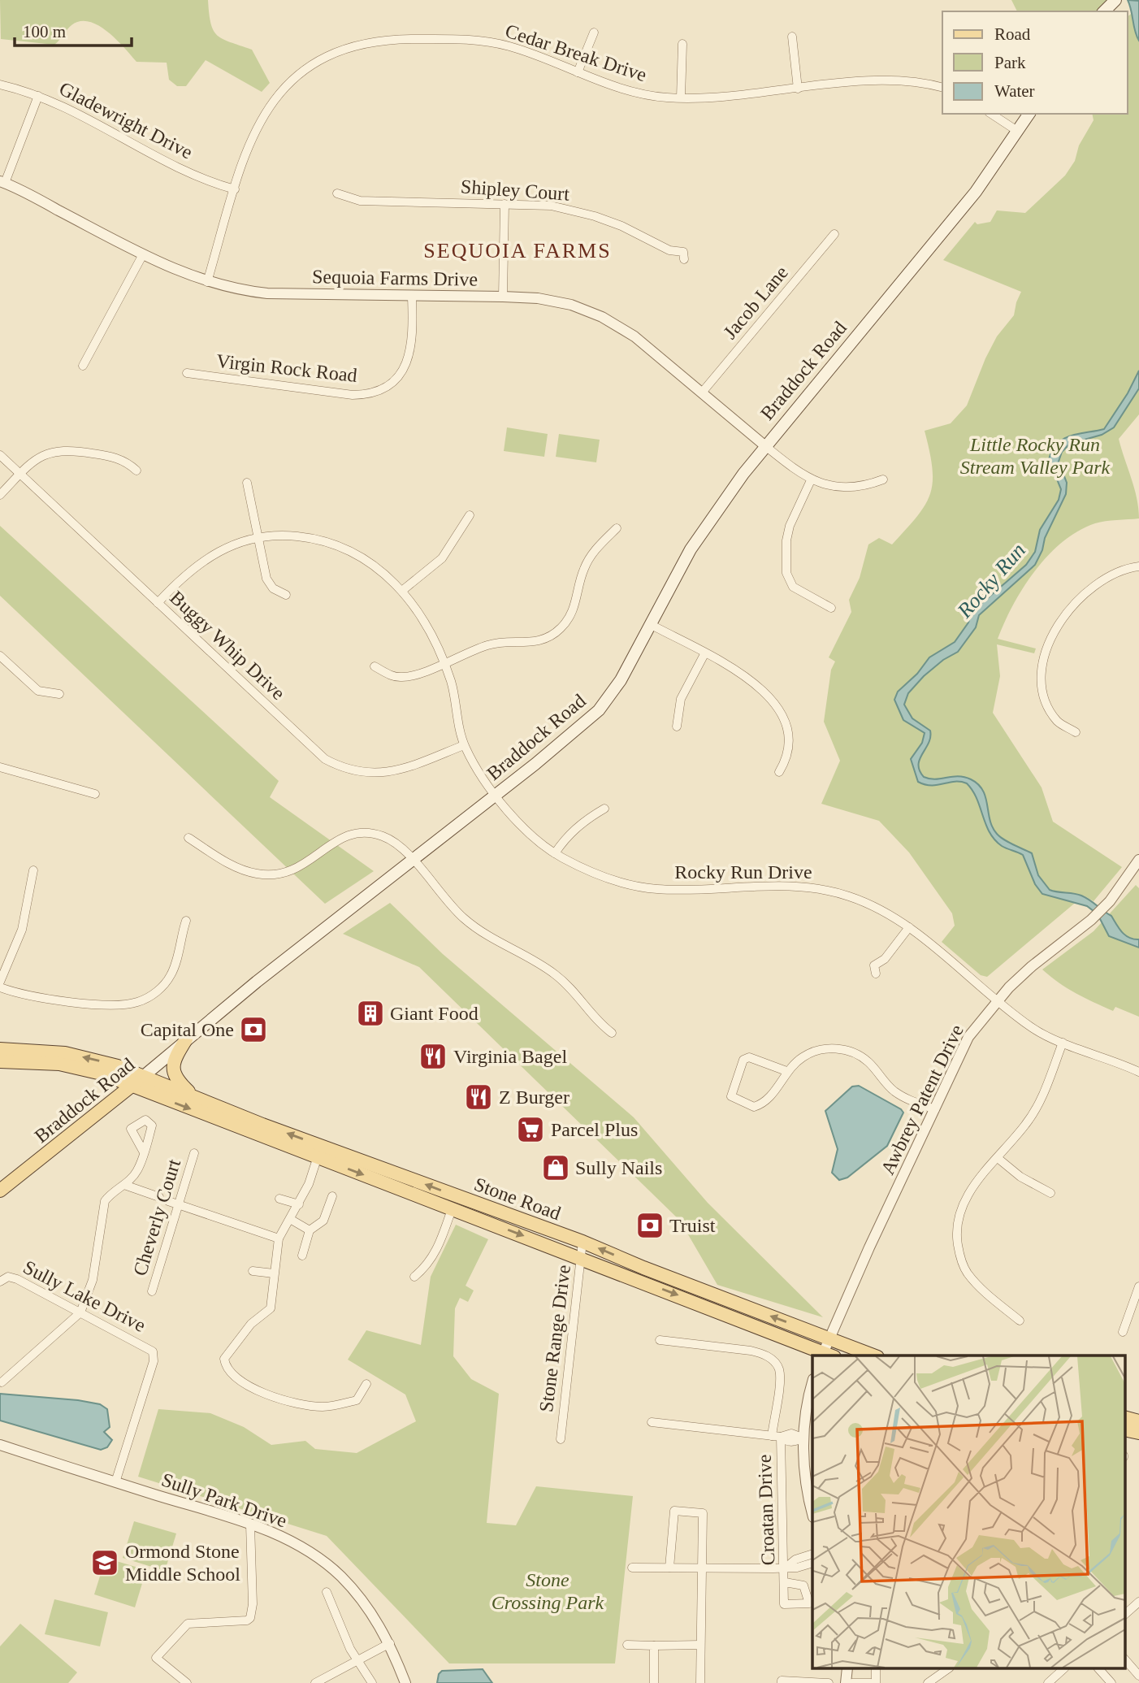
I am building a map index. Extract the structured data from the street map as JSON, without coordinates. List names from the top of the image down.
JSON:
{
  "streets": {
    "main road": ["Braddock Road", "Stone Road"],
    "street": [
      "Cedar Break Drive",
      "Gladewright Drive",
      "Shipley Court",
      "Sequoia Farms Drive",
      "Jacob Lane",
      "Virgin Rock Road",
      "Buggy Whip Drive",
      "Rocky Run Drive",
      "Awbrey Patent Drive",
      "Cheverly Court",
      "Sully Lake Drive",
      "Stone Range Drive",
      "Sully Park Drive",
      "Croatan Drive"
    ]
  },
  "crossings": [
    ["Cedar Break Drive", "Gladewright Drive"],
    ["Cedar Break Drive", "Sequoia Farms Drive"],
    ["Sequoia Farms Drive", "Jacob Lane"],
    ["Sequoia Farms Drive", "Virgin Rock Road"],
    ["Sequoia Farms Drive", "Braddock Road"],
    ["Braddock Road", "Rocky Run Drive"],
    ["Braddock Road", "Stone Road"],
    ["Buggy Whip Drive", "Rocky Run Drive"],
    ["Rocky Run Drive", "Awbrey Patent Drive"],
    ["Awbrey Patent Drive", "Stone Road"],
    ["Stone Road", "Stone Range Drive"],
    ["Sully Lake Drive", "Sully Park Drive"]
  ],
  "districts": ["SEQUOIA FARMS"],
  "water": ["Rocky Run"],
  "parks": ["Little Rocky Run Stream Valley Park", "Stone Crossing Park"],
  "places": {
    "building": ["Giant Food"],
    "bank": ["Capital One", "Truist"],
    "restaurant": ["Virginia Bagel", "Z Burger"],
    "supermarket": ["Parcel Plus"],
    "shop": ["Sully Nails"],
    "school or university": ["Ormond Stone Middle School"]
  },
  "legend": ["Road", "Park", "Water"],
  "scale_bar": "100 m"
}
